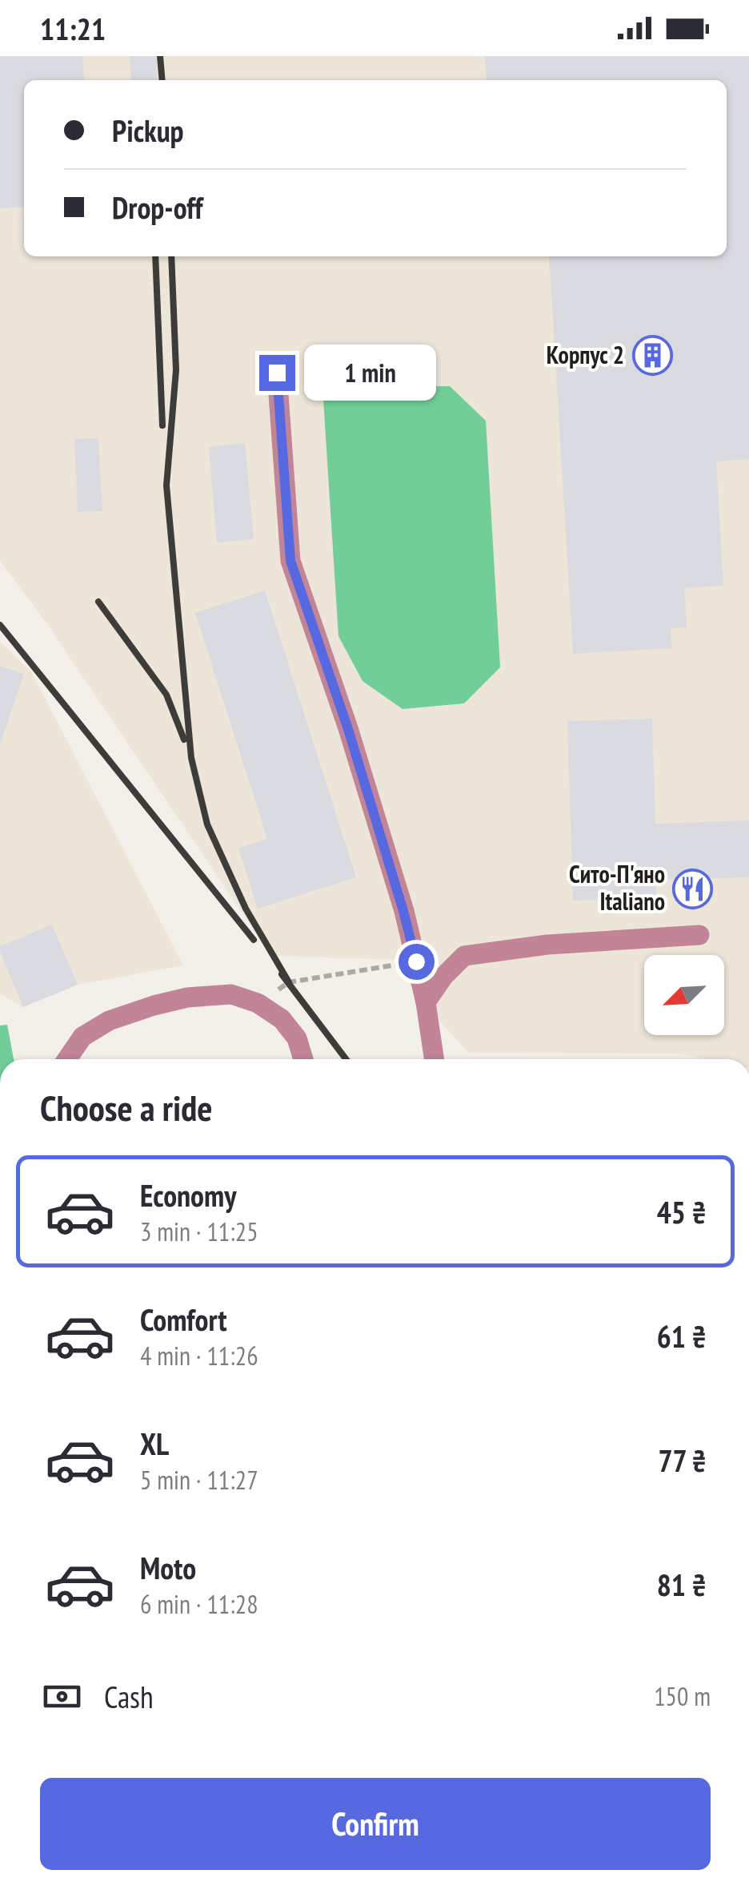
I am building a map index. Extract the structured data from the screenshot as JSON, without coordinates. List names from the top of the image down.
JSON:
{
  "places": {
    "building": ["Корпус 2"],
    "restaurant": ["Сито-П'яно Italiano"]
  },
  "north": "bottom left",
  "page": {
    "status": "11:21",
    "banner": ["Pickup", "Drop-off"],
    "bubble": "1 min",
    "heading": "Choose a ride",
    "list": [
      {
        "name": "Economy",
        "note": "3 min · 11:25",
        "value": "45 ₴"
      },
      {
        "name": "Comfort",
        "note": "4 min · 11:26",
        "value": "61 ₴"
      },
      {
        "name": "XL",
        "note": "5 min · 11:27",
        "value": "77 ₴"
      },
      {
        "name": "Moto",
        "note": "6 min · 11:28",
        "value": "81 ₴"
      }
    ],
    "pay": ["Cash", "150 m"],
    "buttons": "Confirm"
  }
}
